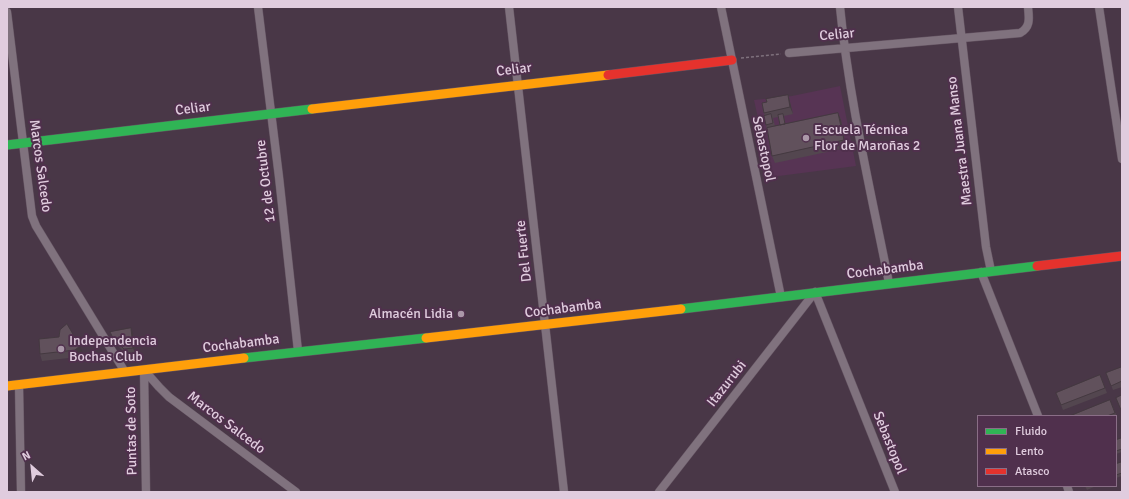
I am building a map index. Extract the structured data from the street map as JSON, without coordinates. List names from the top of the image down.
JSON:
{
  "streets": {
    "street": [
      "Celiar",
      "Maestra Juana Manso",
      "Sebastopol",
      "Marcos Salcedo",
      "12 de Octubre",
      "Del Fuerte",
      "Cochabamba",
      "Itazurubi",
      "Puntas de Soto"
    ]
  },
  "crossings": [
    ["Celiar", "Maestra Juana Manso"],
    ["Celiar", "Sebastopol"],
    ["Celiar", "Marcos Salcedo"],
    ["Celiar", "12 de Octubre"],
    ["Celiar", "Del Fuerte"],
    ["Maestra Juana Manso", "Cochabamba"],
    ["Sebastopol", "Cochabamba"],
    ["Sebastopol", "Itazurubi"],
    ["Marcos Salcedo", "Cochabamba"],
    ["Marcos Salcedo", "Puntas de Soto"],
    ["12 de Octubre", "Cochabamba"],
    ["Del Fuerte", "Cochabamba"],
    ["Cochabamba", "Itazurubi"],
    ["Cochabamba", "Puntas de Soto"]
  ],
  "places": ["Escuela Técnica Flor de Maroñas 2", "Almacén Lidia", "Independencia Bochas Club"],
  "legend": ["Fluido", "Lento", "Atasco"],
  "north": "top left"
}
